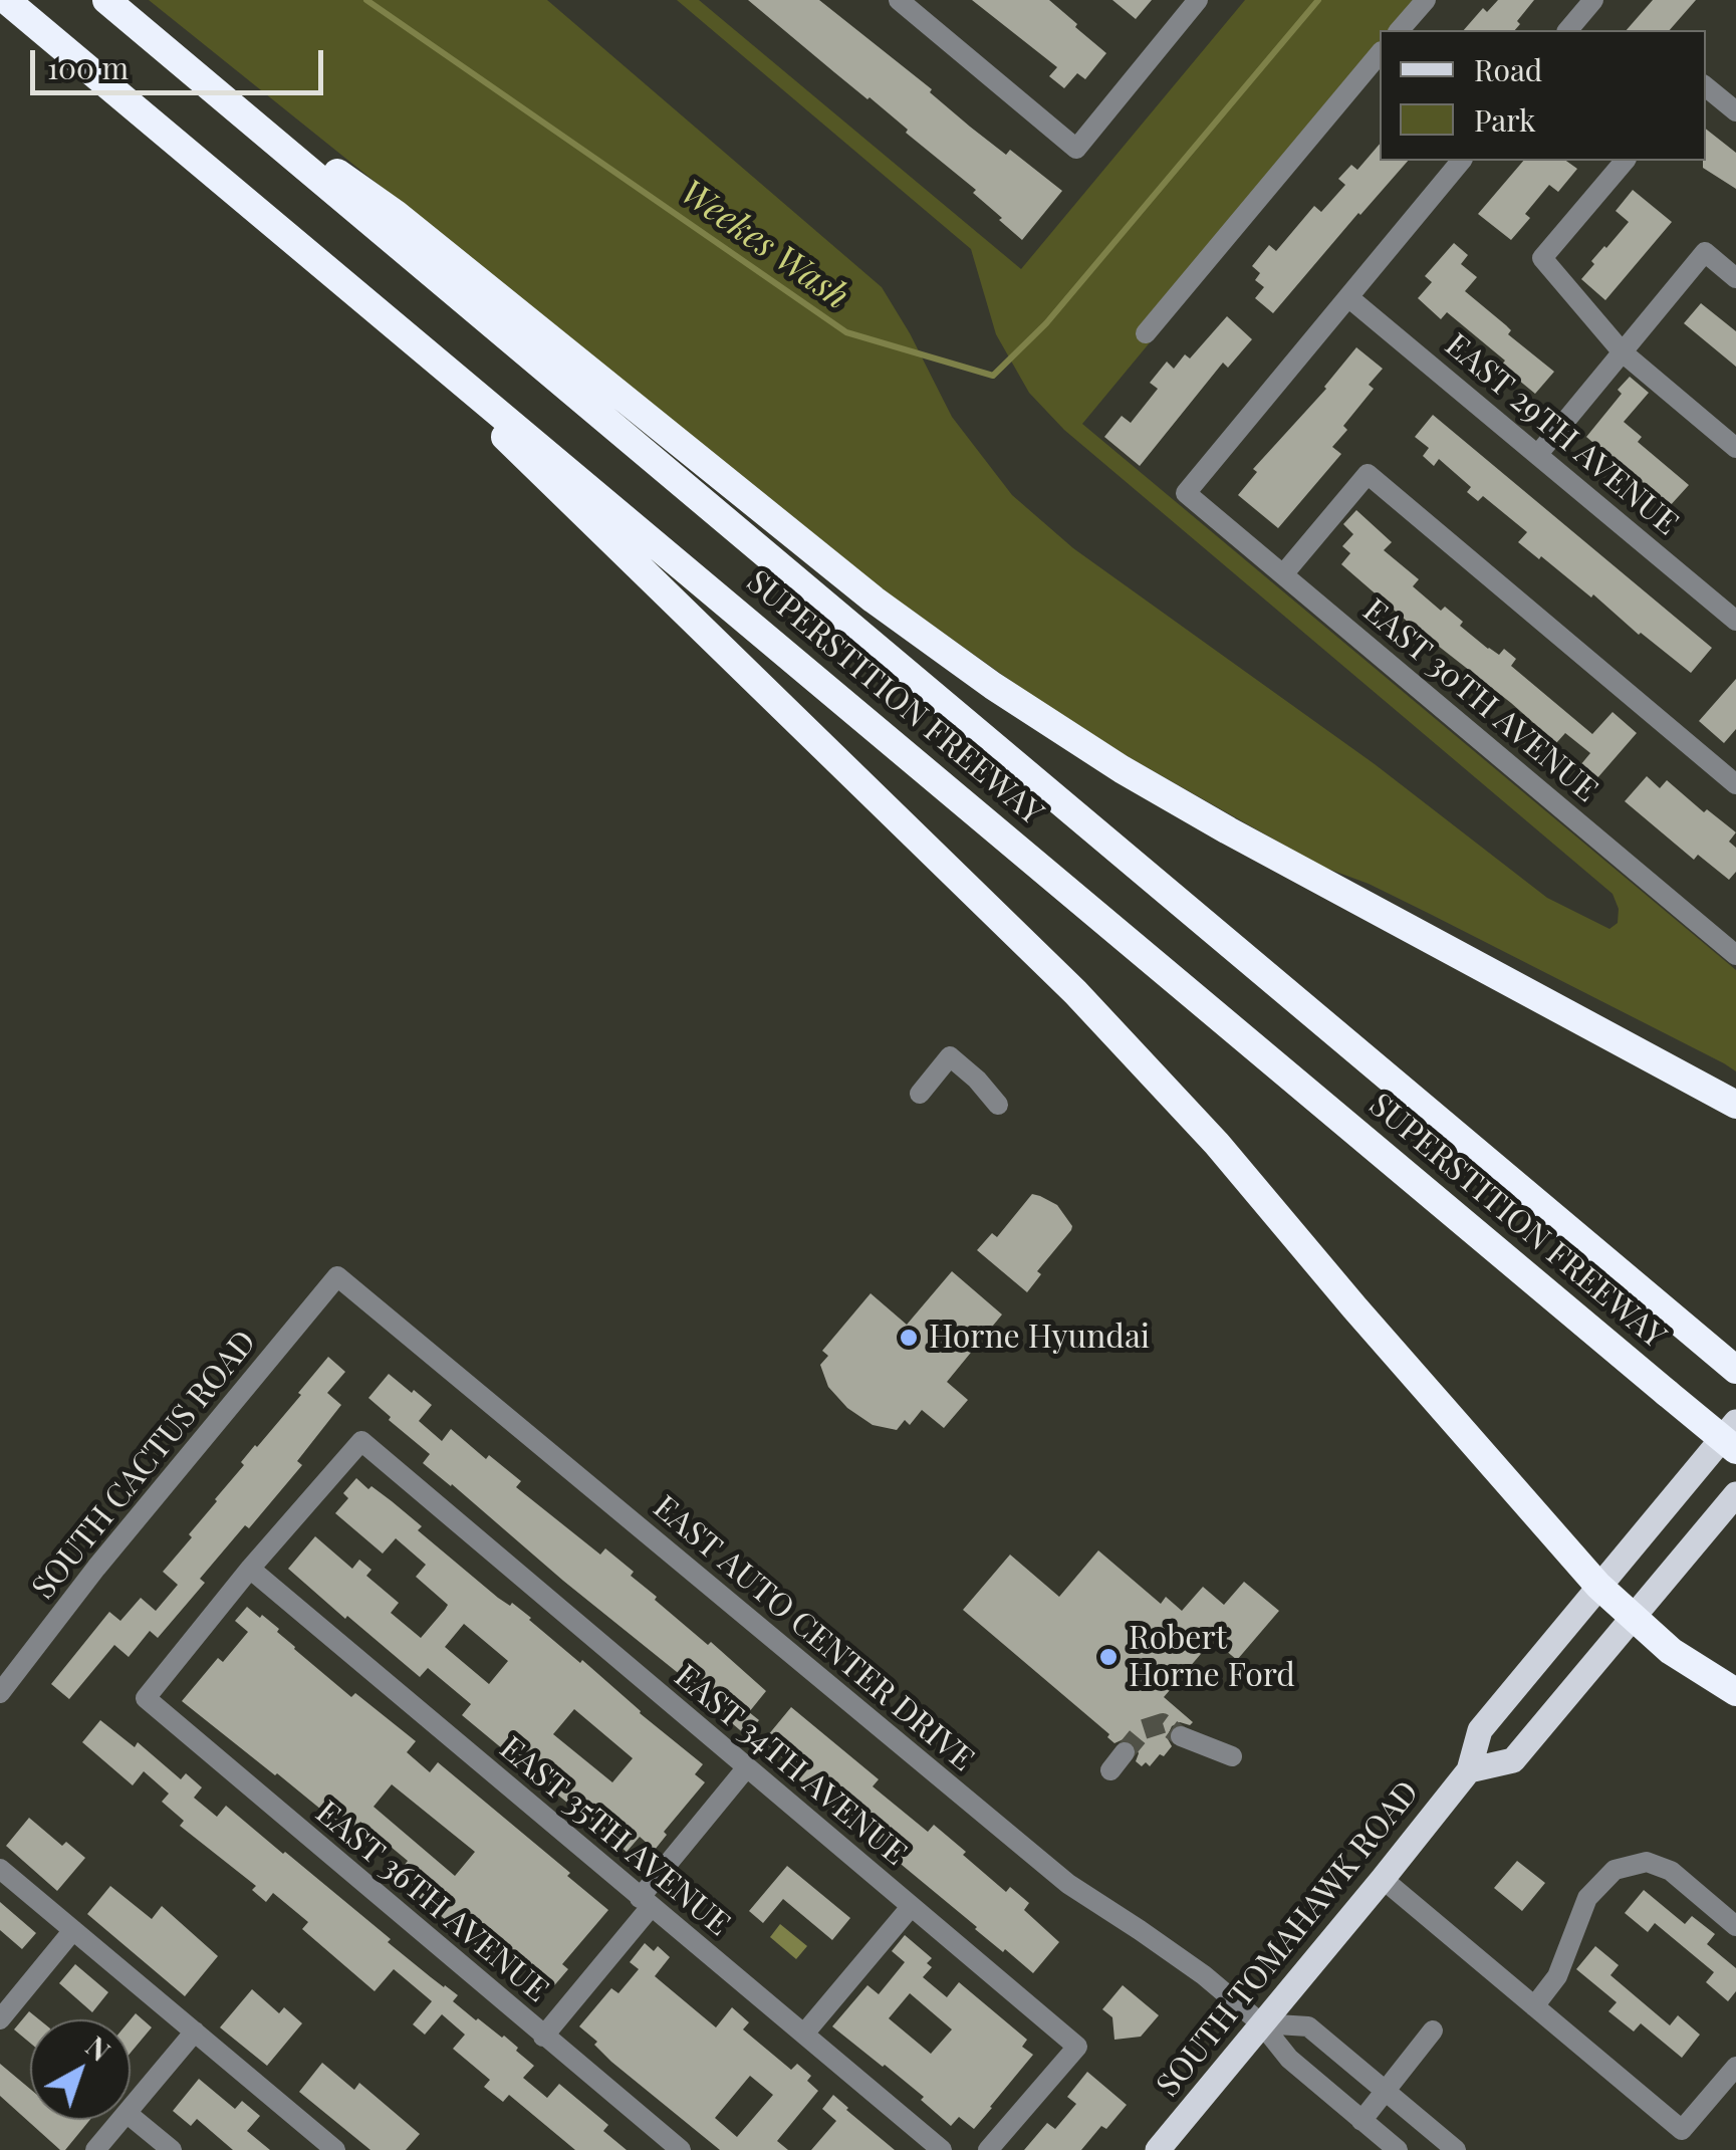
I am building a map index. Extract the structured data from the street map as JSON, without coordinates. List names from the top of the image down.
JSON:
{
  "streets": {
    "highway": ["SUPERSTITION FREEWAY"],
    "main road": ["SOUTH TOMAHAWK ROAD"],
    "street": [
      "EAST 29TH AVENUE",
      "EAST 30TH AVENUE",
      "SOUTH CACTUS ROAD",
      "EAST AUTO CENTER DRIVE",
      "EAST 34TH AVENUE",
      "EAST 35TH AVENUE",
      "EAST 36TH AVENUE"
    ]
  },
  "crossings": [
    ["EAST 29TH AVENUE", "EAST 30TH AVENUE"],
    ["SOUTH CACTUS ROAD", "EAST AUTO CENTER DRIVE"],
    ["EAST AUTO CENTER DRIVE", "SOUTH TOMAHAWK ROAD"],
    ["EAST 34TH AVENUE", "EAST 35TH AVENUE"],
    ["EAST 34TH AVENUE", "EAST 36TH AVENUE"],
    ["EAST 35TH AVENUE", "EAST 36TH AVENUE"]
  ],
  "water": ["Weekes Wash"],
  "places": ["Horne Hyundai", "Robert Horne Ford"],
  "legend": ["Road", "Park"],
  "scale_bar": "100 m",
  "north": "top right"
}
